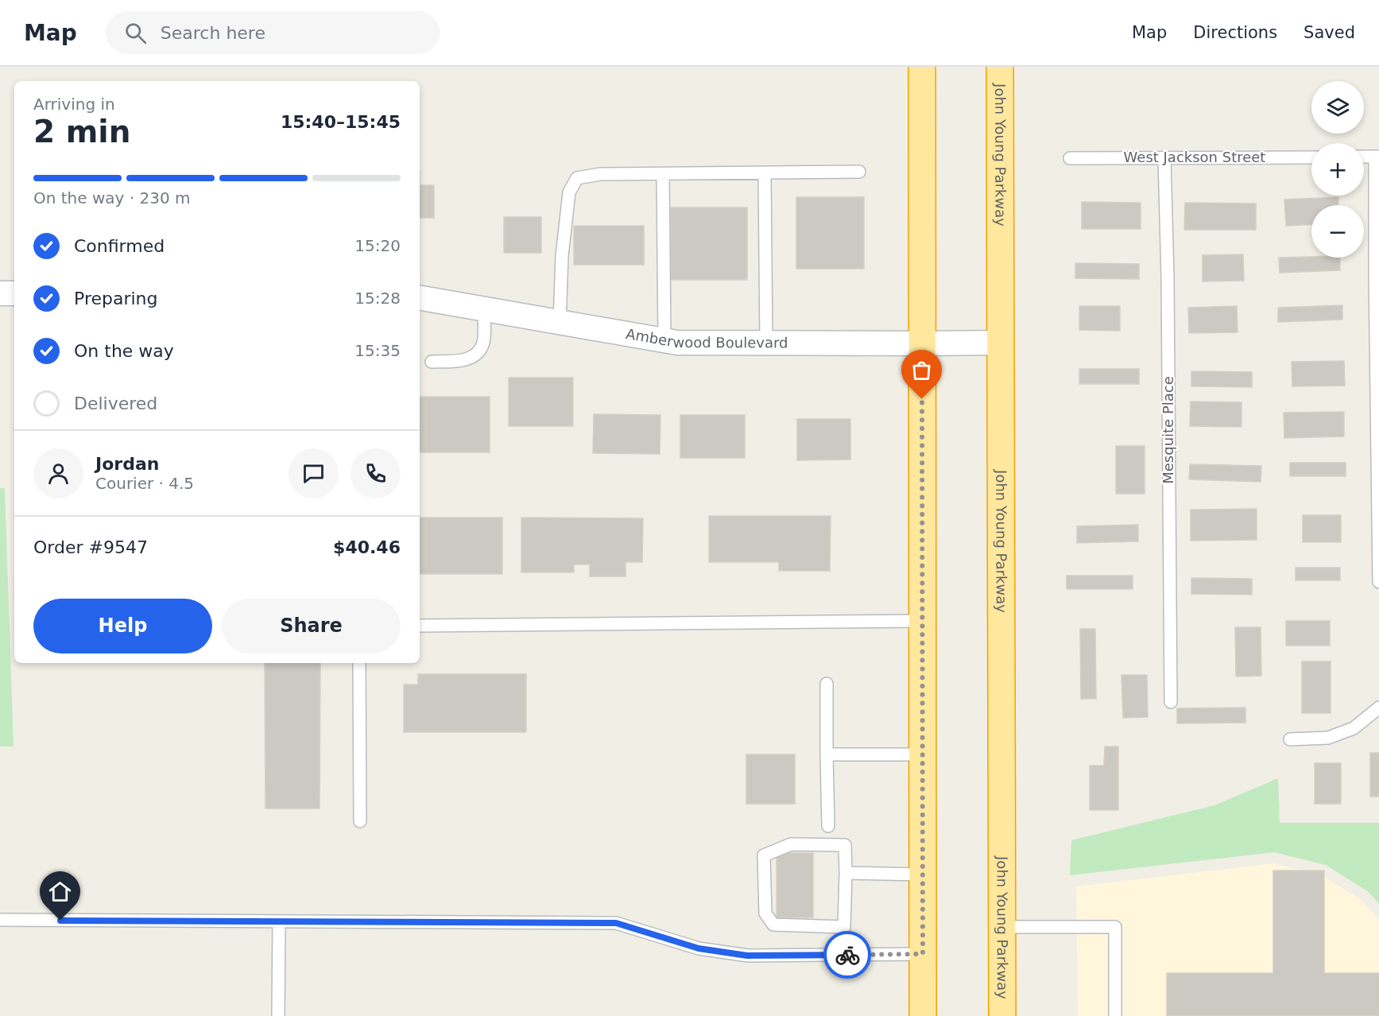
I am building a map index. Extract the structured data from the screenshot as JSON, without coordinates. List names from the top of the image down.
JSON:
{
  "streets": {
    "highway": ["John Young Parkway"],
    "street": ["Amberwood Boulevard"],
    "lane": ["West Jackson Street", "Mesquite Place"]
  },
  "crossings": [
    ["John Young Parkway", "Amberwood Boulevard"],
    ["West Jackson Street", "Mesquite Place"]
  ],
  "page": {
    "header": "Map",
    "search": "Search here",
    "nav": ["Map", "Directions", "Saved"],
    "map_buttons": ["+", "−"],
    "heading": ["2 min", "Arriving in", "15:40–15:45"],
    "panel": [
      "Jordan",
      "Courier · 4.5",
      "Order #9547",
      "$40.46"
    ],
    "bar": "On the way · 230 m",
    "list": [
      ["Confirmed", "15:20"],
      ["Preparing", "15:28"],
      ["On the way", "15:35"],
      "Delivered"
    ],
    "buttons": ["Help", "Share"]
  }
}
